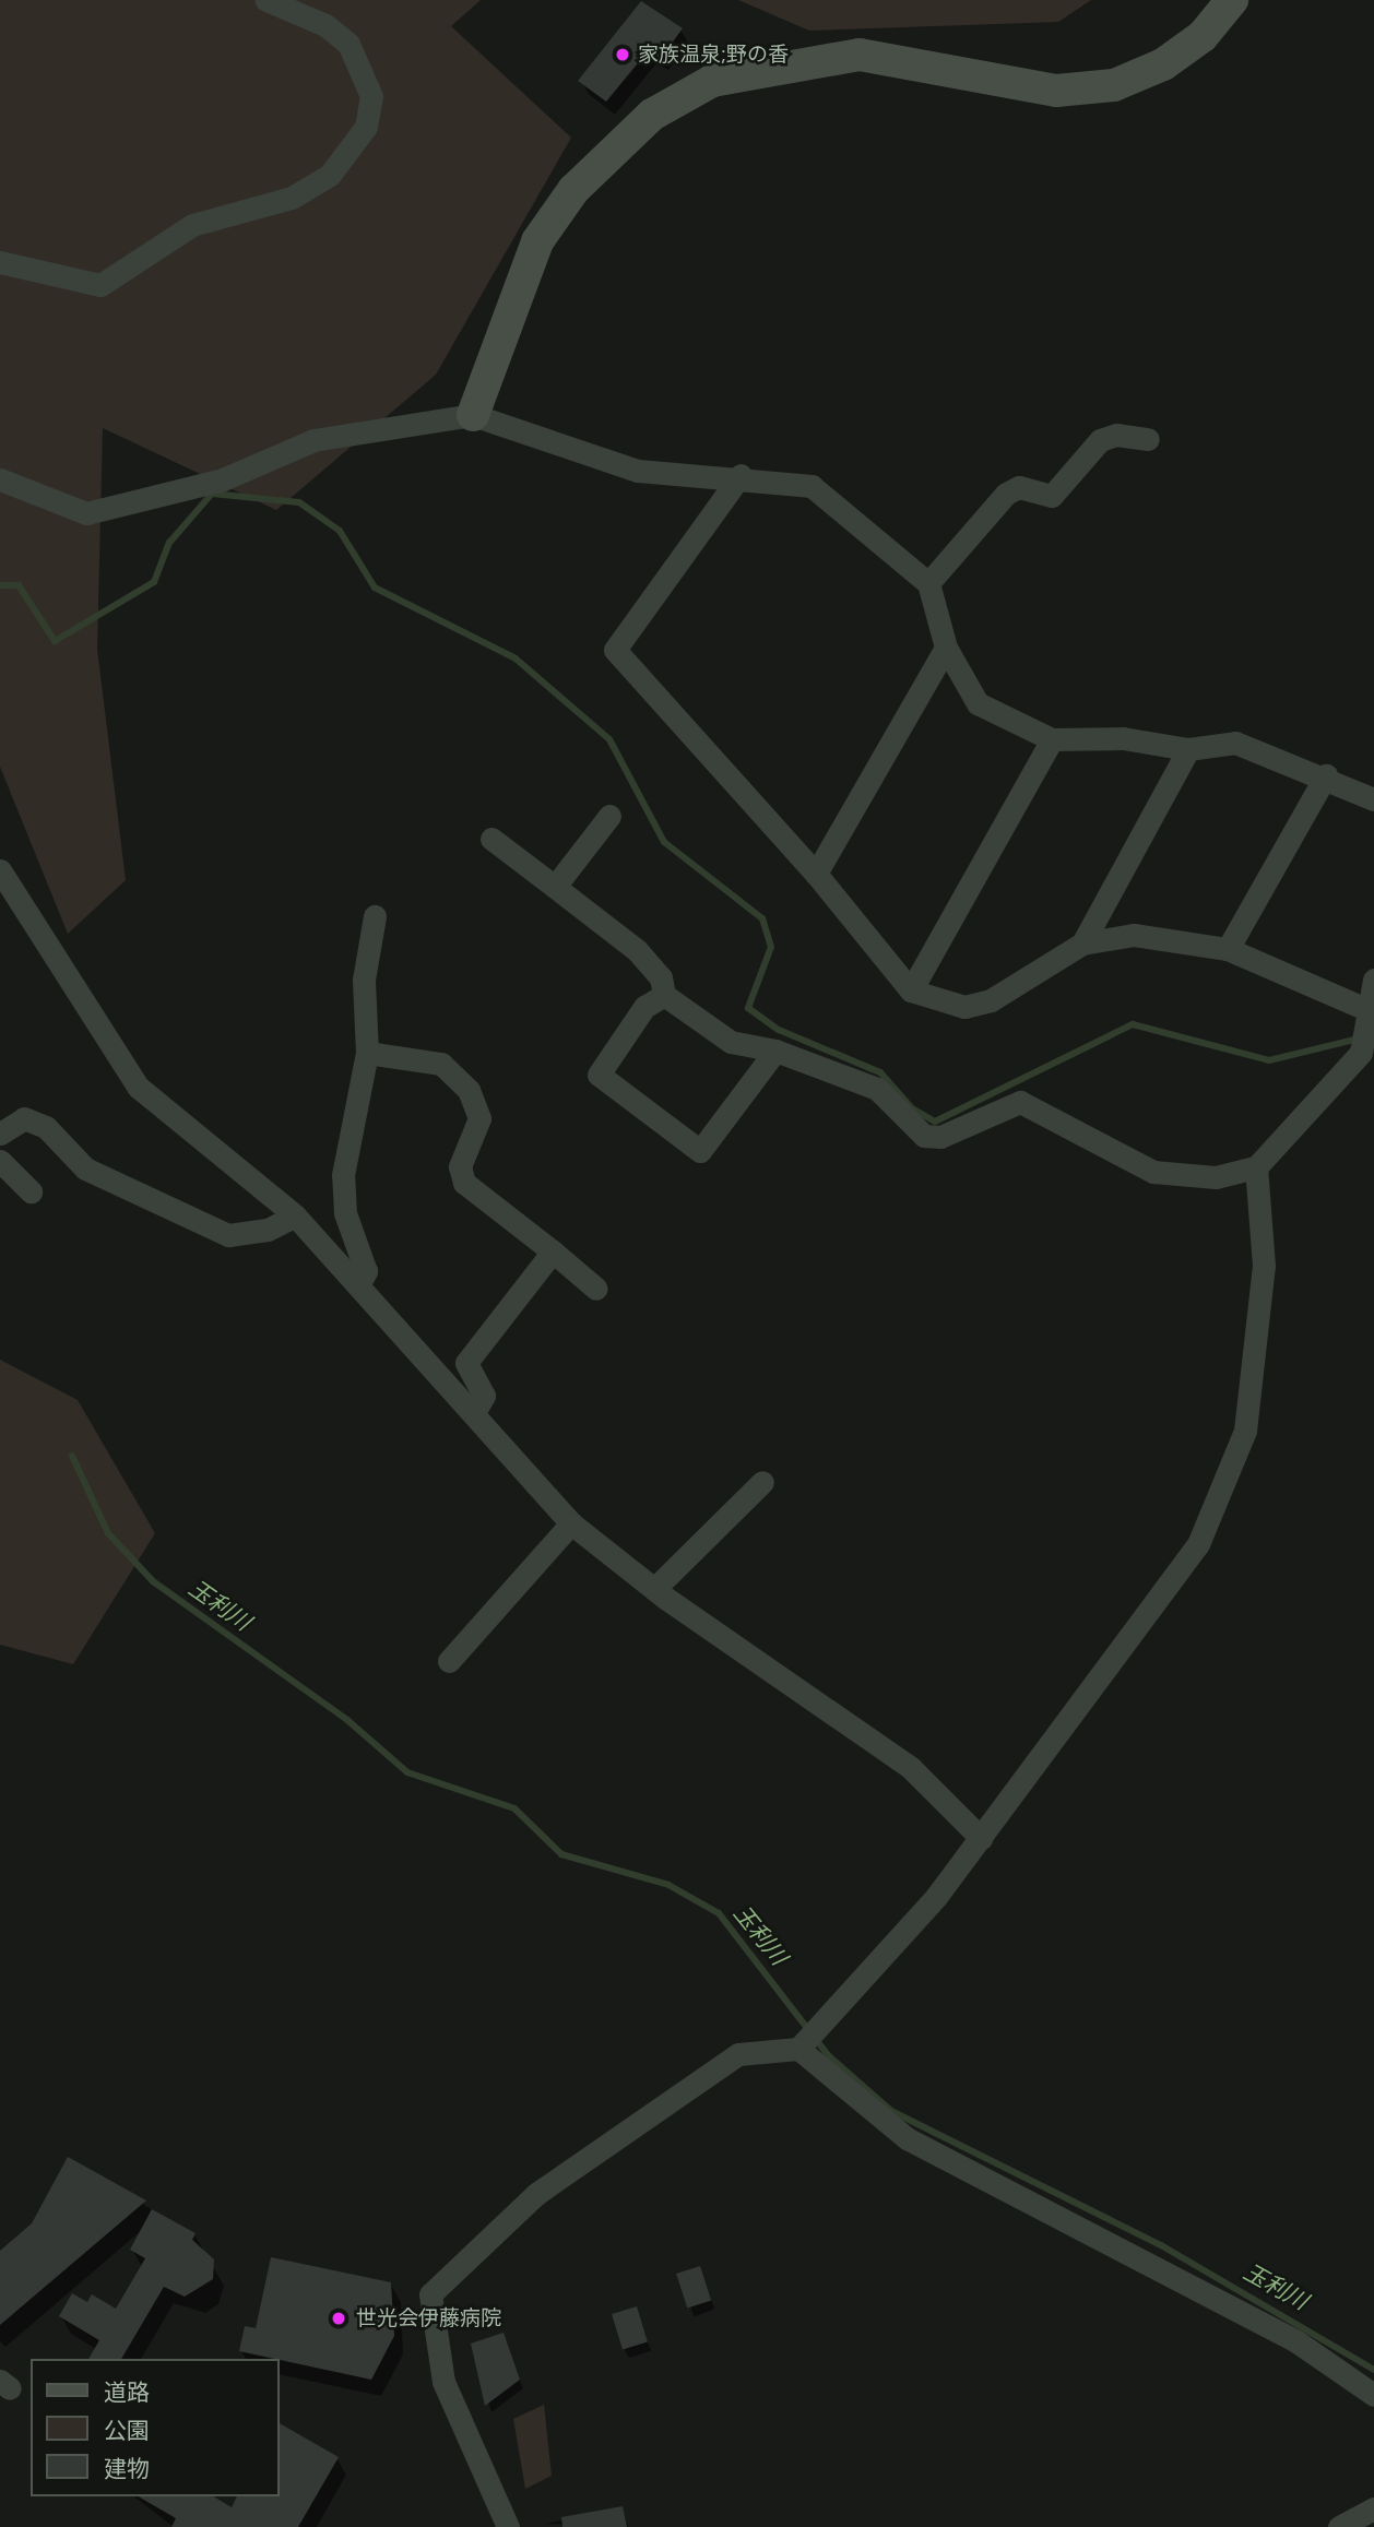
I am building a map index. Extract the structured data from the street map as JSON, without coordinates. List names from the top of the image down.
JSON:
{
  "water": ["玉利川"],
  "places": ["家族温泉;野の香", "世光会伊藤病院"],
  "legend": ["道路", "公園", "建物"]
}
